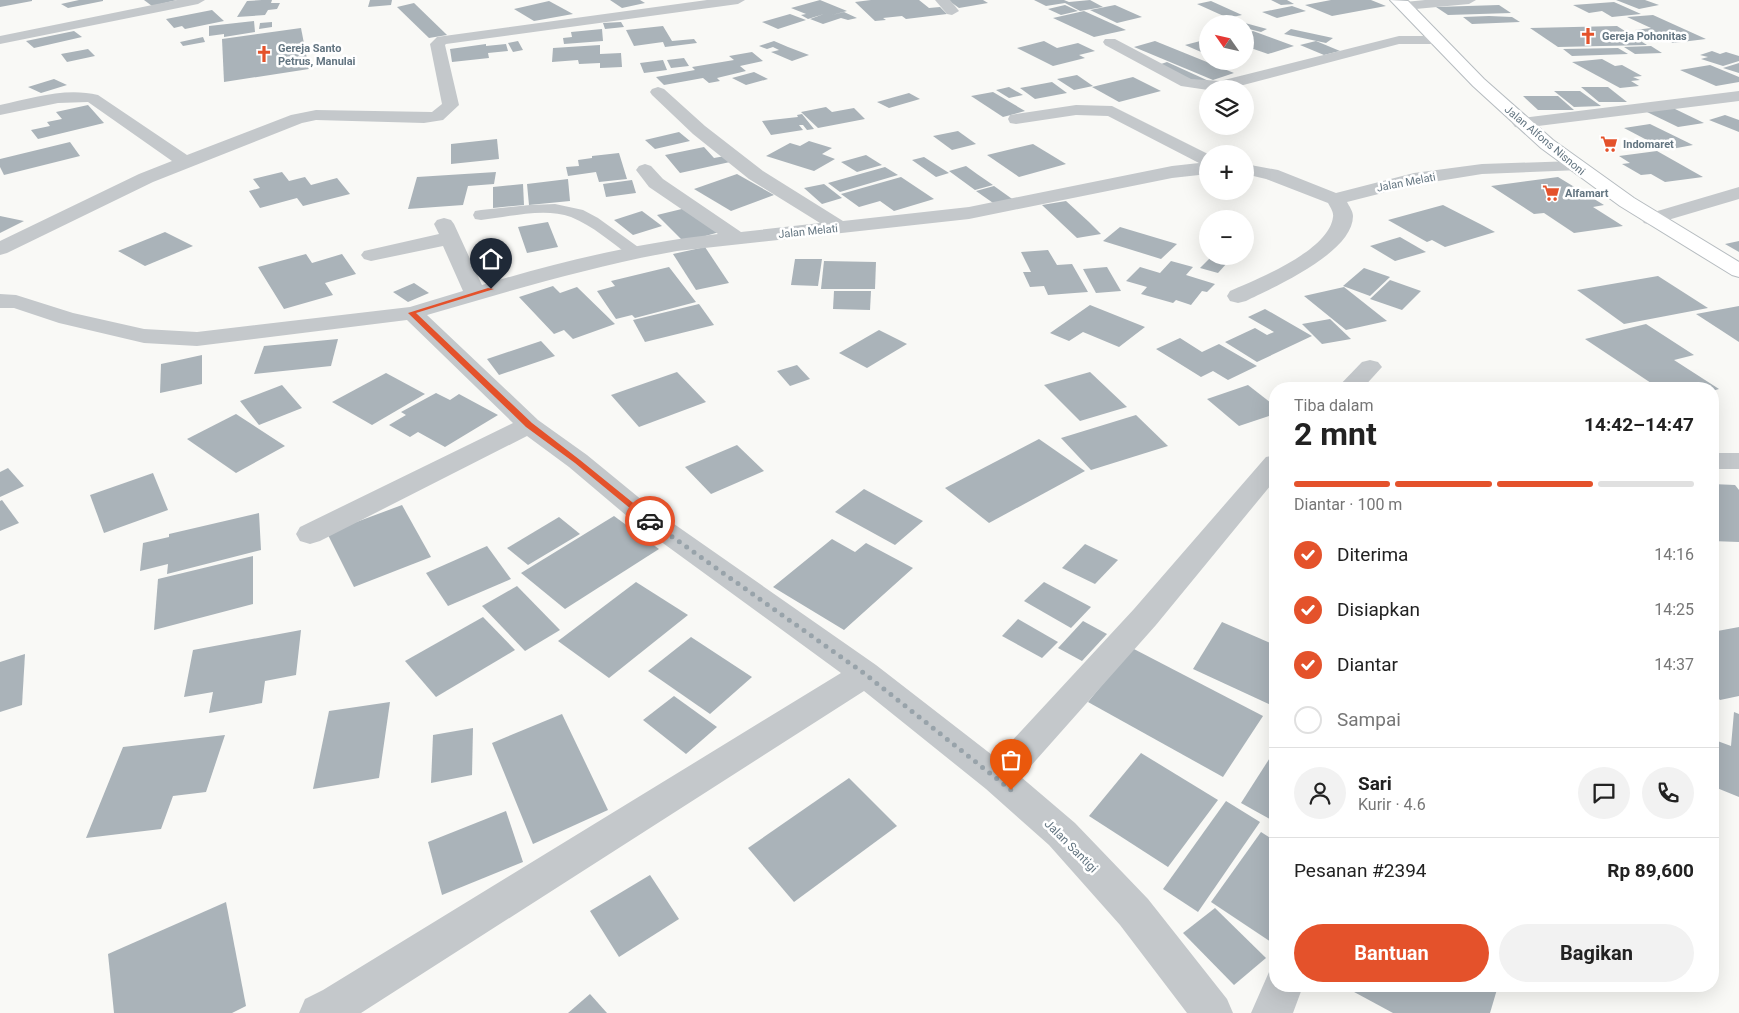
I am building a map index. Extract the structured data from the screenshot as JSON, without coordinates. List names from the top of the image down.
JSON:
{
  "streets": {
    "main road": ["Jalan Alfons Nisnoni"],
    "street": ["Jalan Melati", "Jalan Santigi"]
  },
  "crossings": [
    ["Jalan Alfons Nisnoni", "Jalan Melati"],
    ["Jalan Melati", "Jalan Santigi"]
  ],
  "places": {
    "church": ["Gereja Pohonitas", "Gereja Santo Petrus, Manulai"],
    "supermarket": ["Indomaret", "Alfamart"]
  },
  "north": "top left",
  "page": {
    "map_buttons": ["+", "−"],
    "heading": ["2 mnt", "Tiba dalam", "14:42–14:47"],
    "panel": [
      "Sari",
      "Kurir · 4.6",
      "Pesanan #2394",
      "Rp 89,600"
    ],
    "bar": "Diantar · 100 m",
    "list": [
      ["Diterima", "14:16"],
      ["Disiapkan", "14:25"],
      ["Diantar", "14:37"],
      "Sampai"
    ],
    "buttons": ["Bantuan", "Bagikan"]
  }
}
